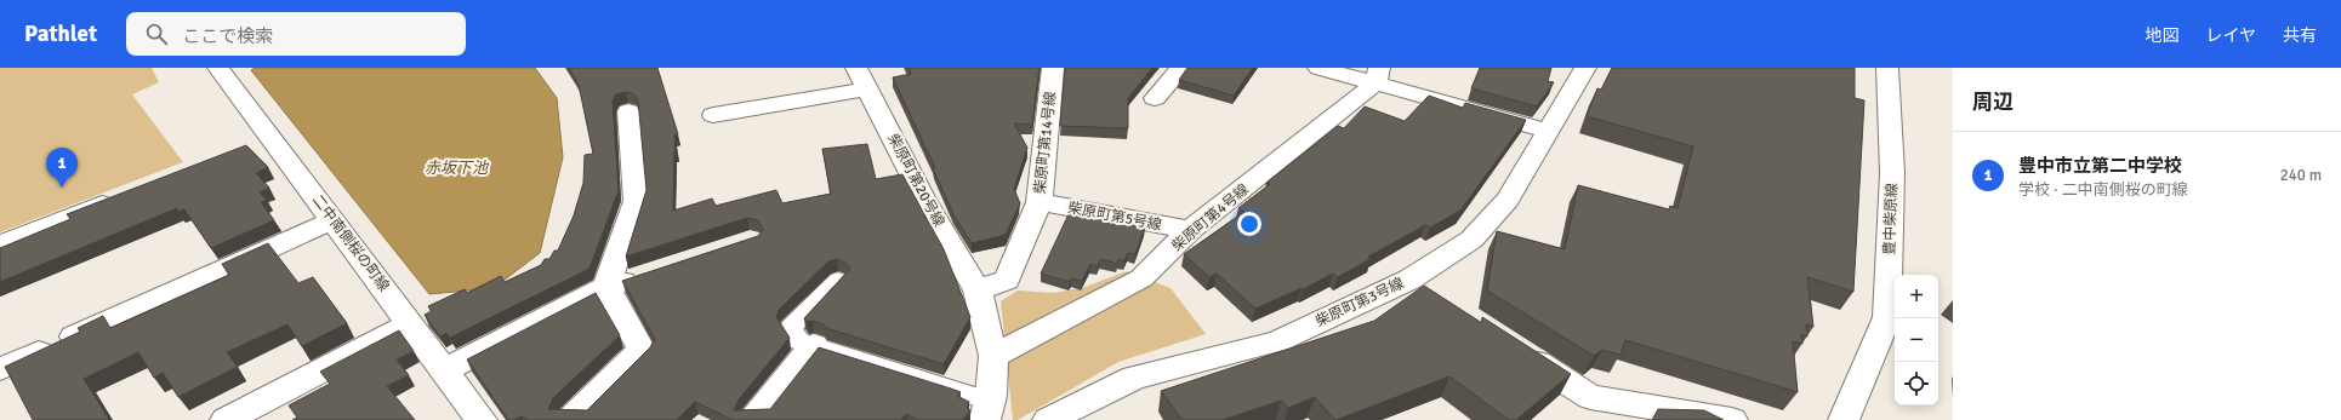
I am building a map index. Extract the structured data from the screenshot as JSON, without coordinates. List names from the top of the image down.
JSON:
{
  "streets": {
    "street": [
      "柴原町第14号線",
      "柴原町第20号線",
      "柴原町第5号線",
      "柴原町第4号線",
      "豊中柴原線",
      "二中南側桜の町線",
      "柴原町第3号線"
    ]
  },
  "crossings": [
    ["柴原町第14号線", "柴原町第20号線"],
    ["柴原町第14号線", "柴原町第5号線"],
    ["柴原町第5号線", "柴原町第4号線"]
  ],
  "water": ["赤坂下池"],
  "page": {
    "header": "Pathlet",
    "search": "ここで検索",
    "nav": ["地図", "レイヤ", "共有"],
    "heading": "周辺",
    "list": [
      {
        "mark": "1",
        "name": "豊中市立第二中学校",
        "note": "学校 · 二中南側桜の町線",
        "value": "240 m"
      }
    ],
    "pins": "1",
    "map_buttons": ["+", "−"]
  }
}
